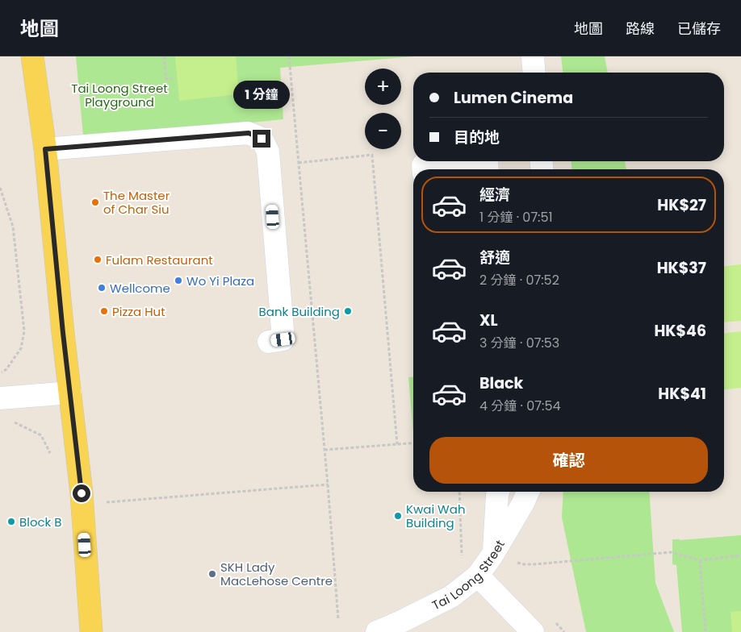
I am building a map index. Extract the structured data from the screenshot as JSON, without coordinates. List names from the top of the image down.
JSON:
{
  "streets": {
    "street": ["Tai Loong Street"]
  },
  "parks": ["Tai Loong Street Playground"],
  "places": [
    "The Master of Char Siu",
    "Fulam Restaurant",
    "Wo Yi Plaza",
    "Wellcome",
    "Pizza Hut",
    "Bank Building",
    "Kwai Wah Building",
    "Block B",
    "SKH Lady MacLehose Centre"
  ],
  "page": {
    "header": "地圖",
    "nav": ["地圖", "路線", "已儲存"],
    "map_buttons": ["+", "−"],
    "banner": ["Lumen Cinema", "目的地"],
    "bubble": "1 分鐘",
    "list": [
      {
        "name": "經濟",
        "note": "1 分鐘 · 07:51",
        "value": "HK$27"
      },
      {
        "name": "舒適",
        "note": "2 分鐘 · 07:52",
        "value": "HK$37"
      },
      {
        "name": "XL",
        "note": "3 分鐘 · 07:53",
        "value": "HK$46"
      },
      {
        "name": "Black",
        "note": "4 分鐘 · 07:54",
        "value": "HK$41"
      }
    ],
    "buttons": "確認"
  }
}
